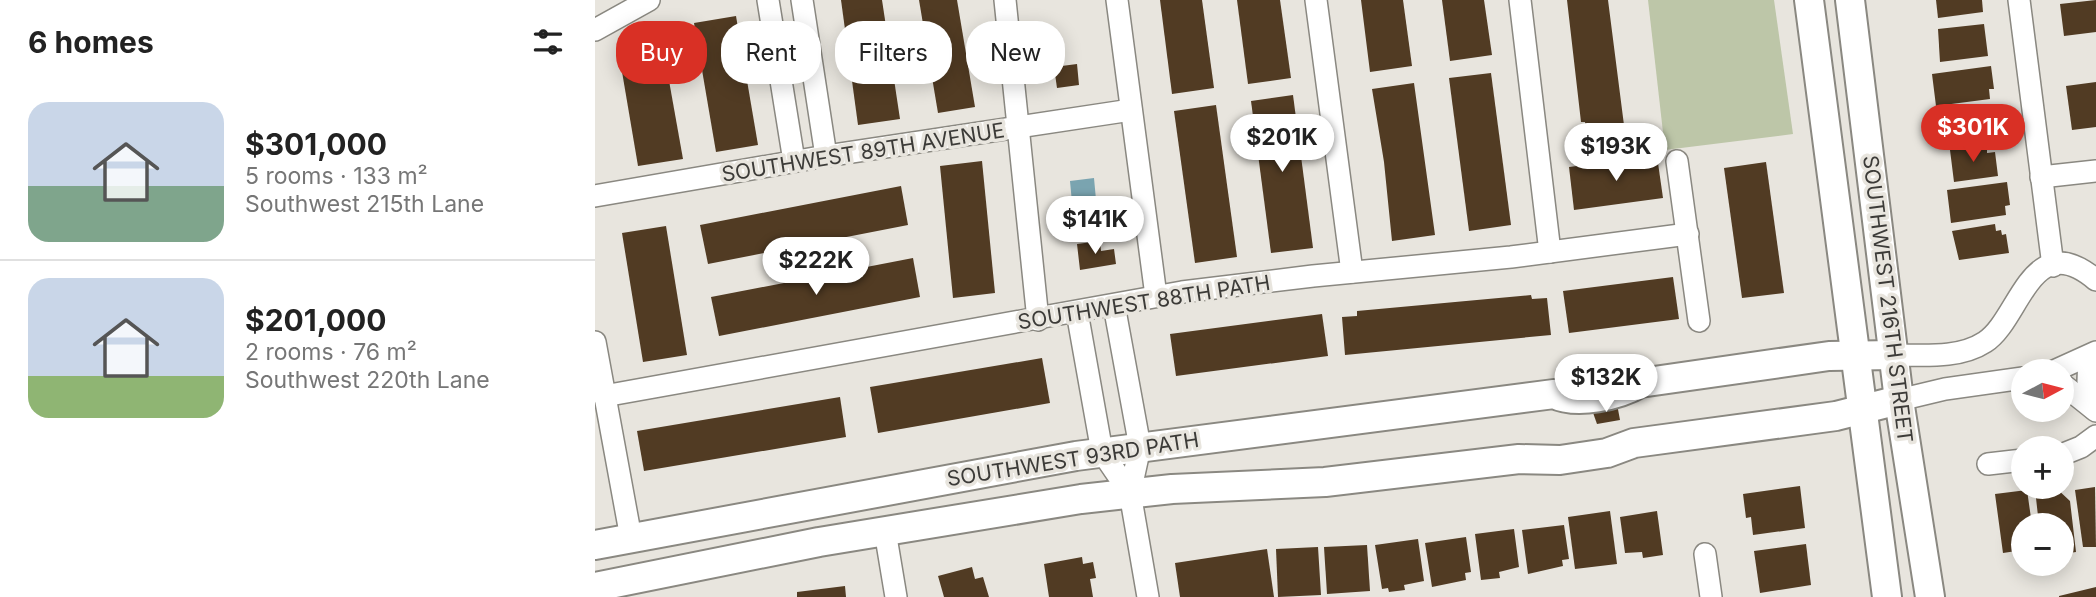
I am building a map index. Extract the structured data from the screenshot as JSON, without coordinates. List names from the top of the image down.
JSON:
{
  "streets": {
    "street": [
      "SOUTHWEST 89TH AVENUE",
      "SOUTHWEST 216TH STREET",
      "SOUTHWEST 88TH PATH",
      "SOUTHWEST 93RD PATH"
    ]
  },
  "crossings": [
    ["SOUTHWEST 216TH STREET", "SOUTHWEST 93RD PATH"]
  ],
  "north": "right",
  "page": {
    "heading": "6 homes",
    "chip": [
      "Buy",
      "Rent",
      "Filters",
      "New"
    ],
    "list": [
      {
        "name": "$301,000",
        "note": "5 rooms · 133 m² · Southwest 215th Lane"
      },
      {
        "name": "$201,000",
        "note": "2 rooms · 76 m² · Southwest 220th Lane"
      }
    ],
    "price": [
      "$301K",
      "$201K",
      "$193K",
      "$141K",
      "$222K",
      "$132K"
    ],
    "map_buttons": ["+", "−"]
  }
}
